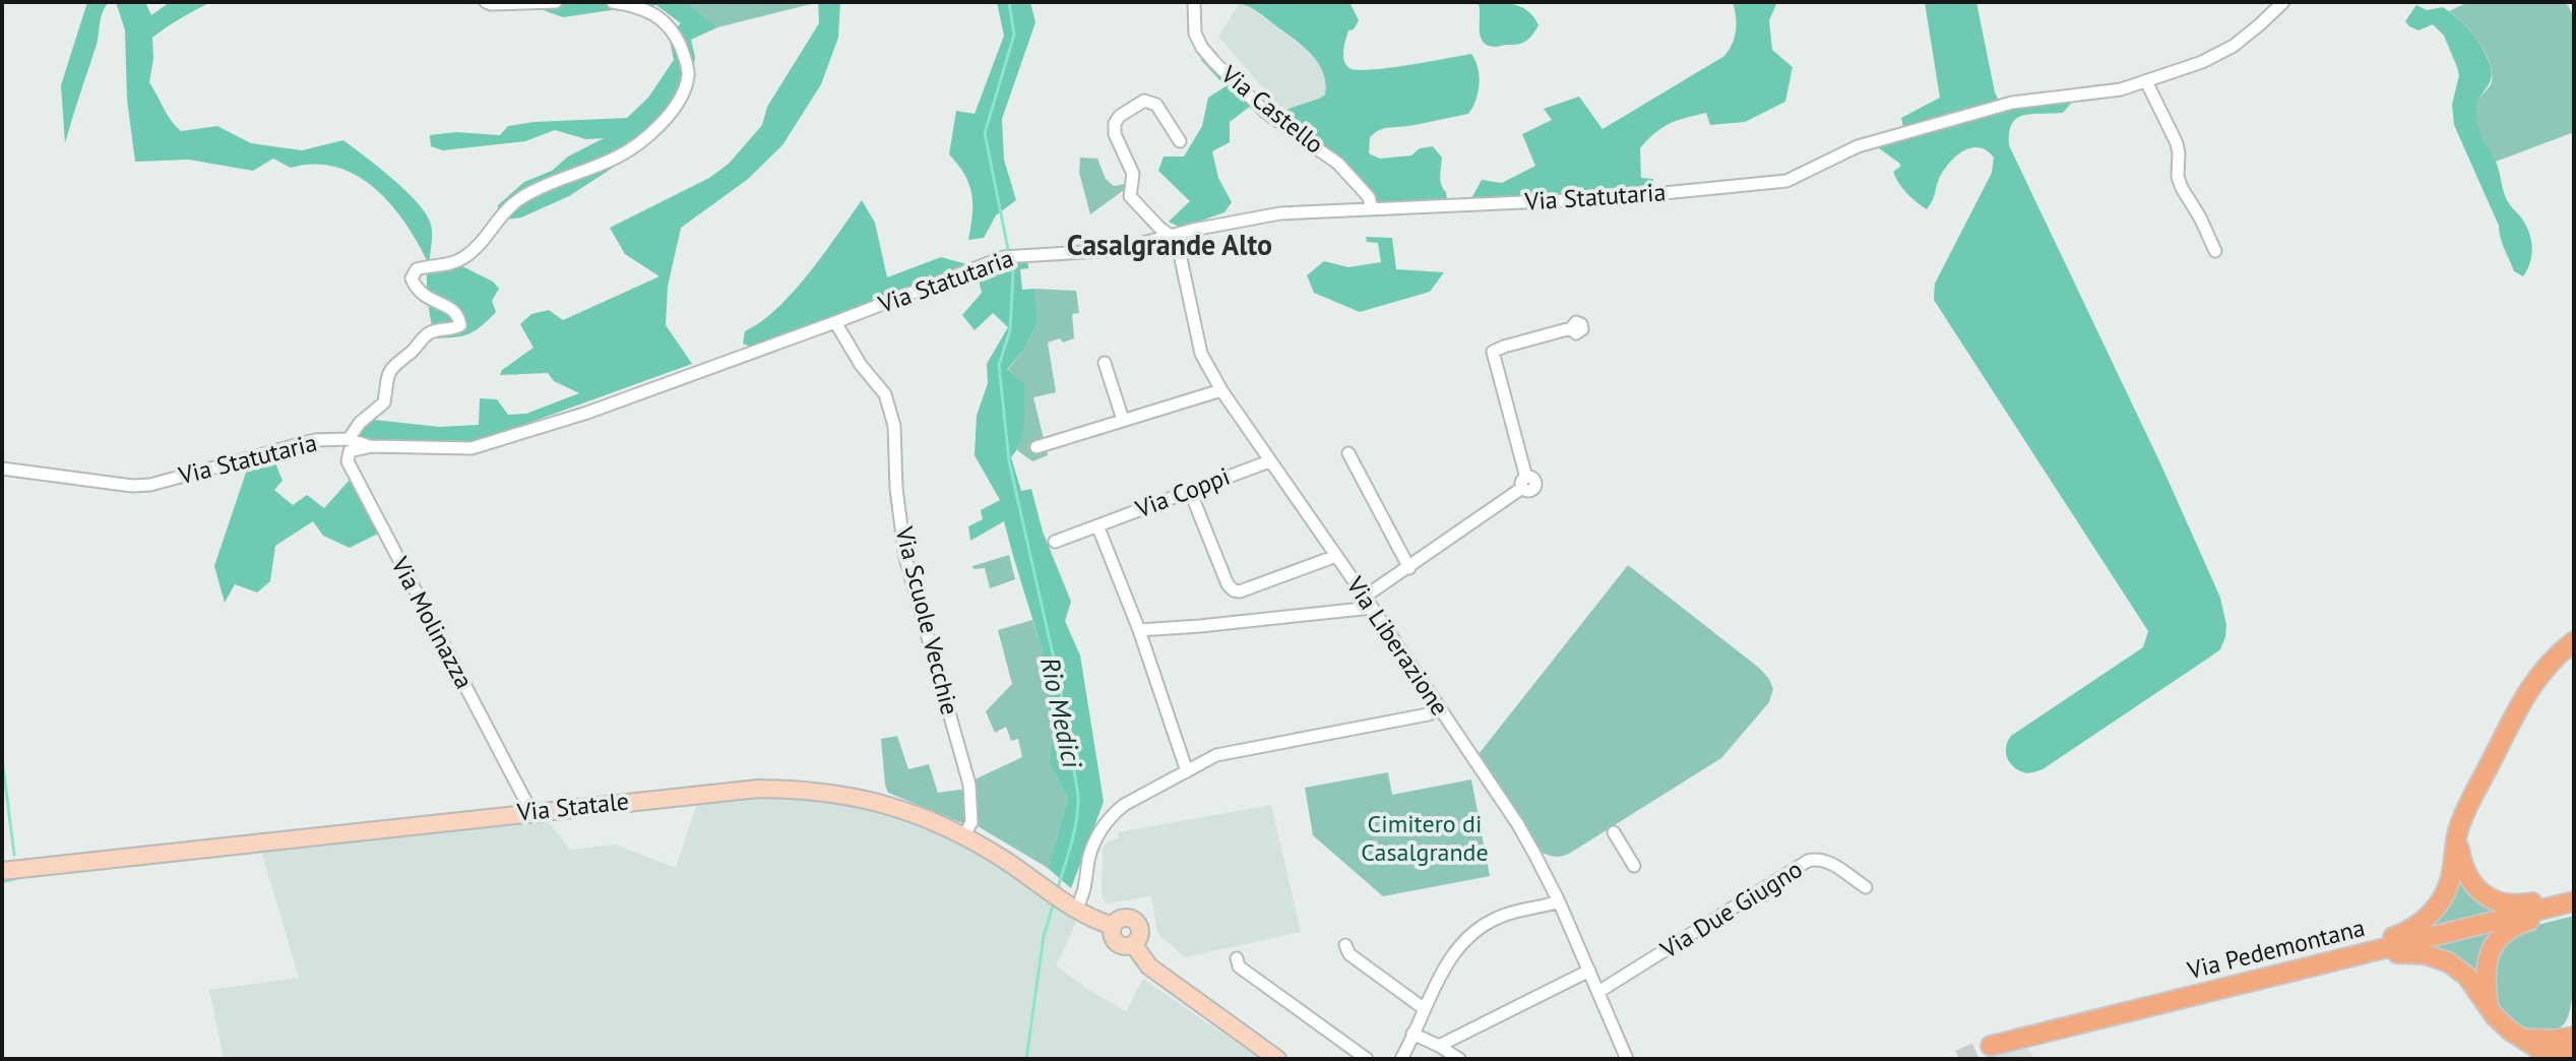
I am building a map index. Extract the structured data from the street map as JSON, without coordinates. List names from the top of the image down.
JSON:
{
  "streets": {
    "main road": ["Via Statale", "Via Pedemontana"],
    "street": [
      "Via Castello",
      "Via Statutaria",
      "Via Coppi",
      "Via Scuole Vecchie",
      "Via Molinazza",
      "Via Liberazione",
      "Via Due Giugno"
    ]
  },
  "crossings": [
    ["Via Castello", "Via Statutaria"],
    ["Via Statutaria", "Via Scuole Vecchie"],
    ["Via Statutaria", "Via Molinazza"],
    ["Via Statutaria", "Via Liberazione"],
    ["Via Coppi", "Via Liberazione"],
    ["Via Scuole Vecchie", "Via Statale"],
    ["Via Molinazza", "Via Statale"],
    ["Via Liberazione", "Via Due Giugno"]
  ],
  "districts": ["Casalgrande Alto"],
  "water": ["Rio Medici"],
  "parks": ["Cimitero di Casalgrande"]
}
